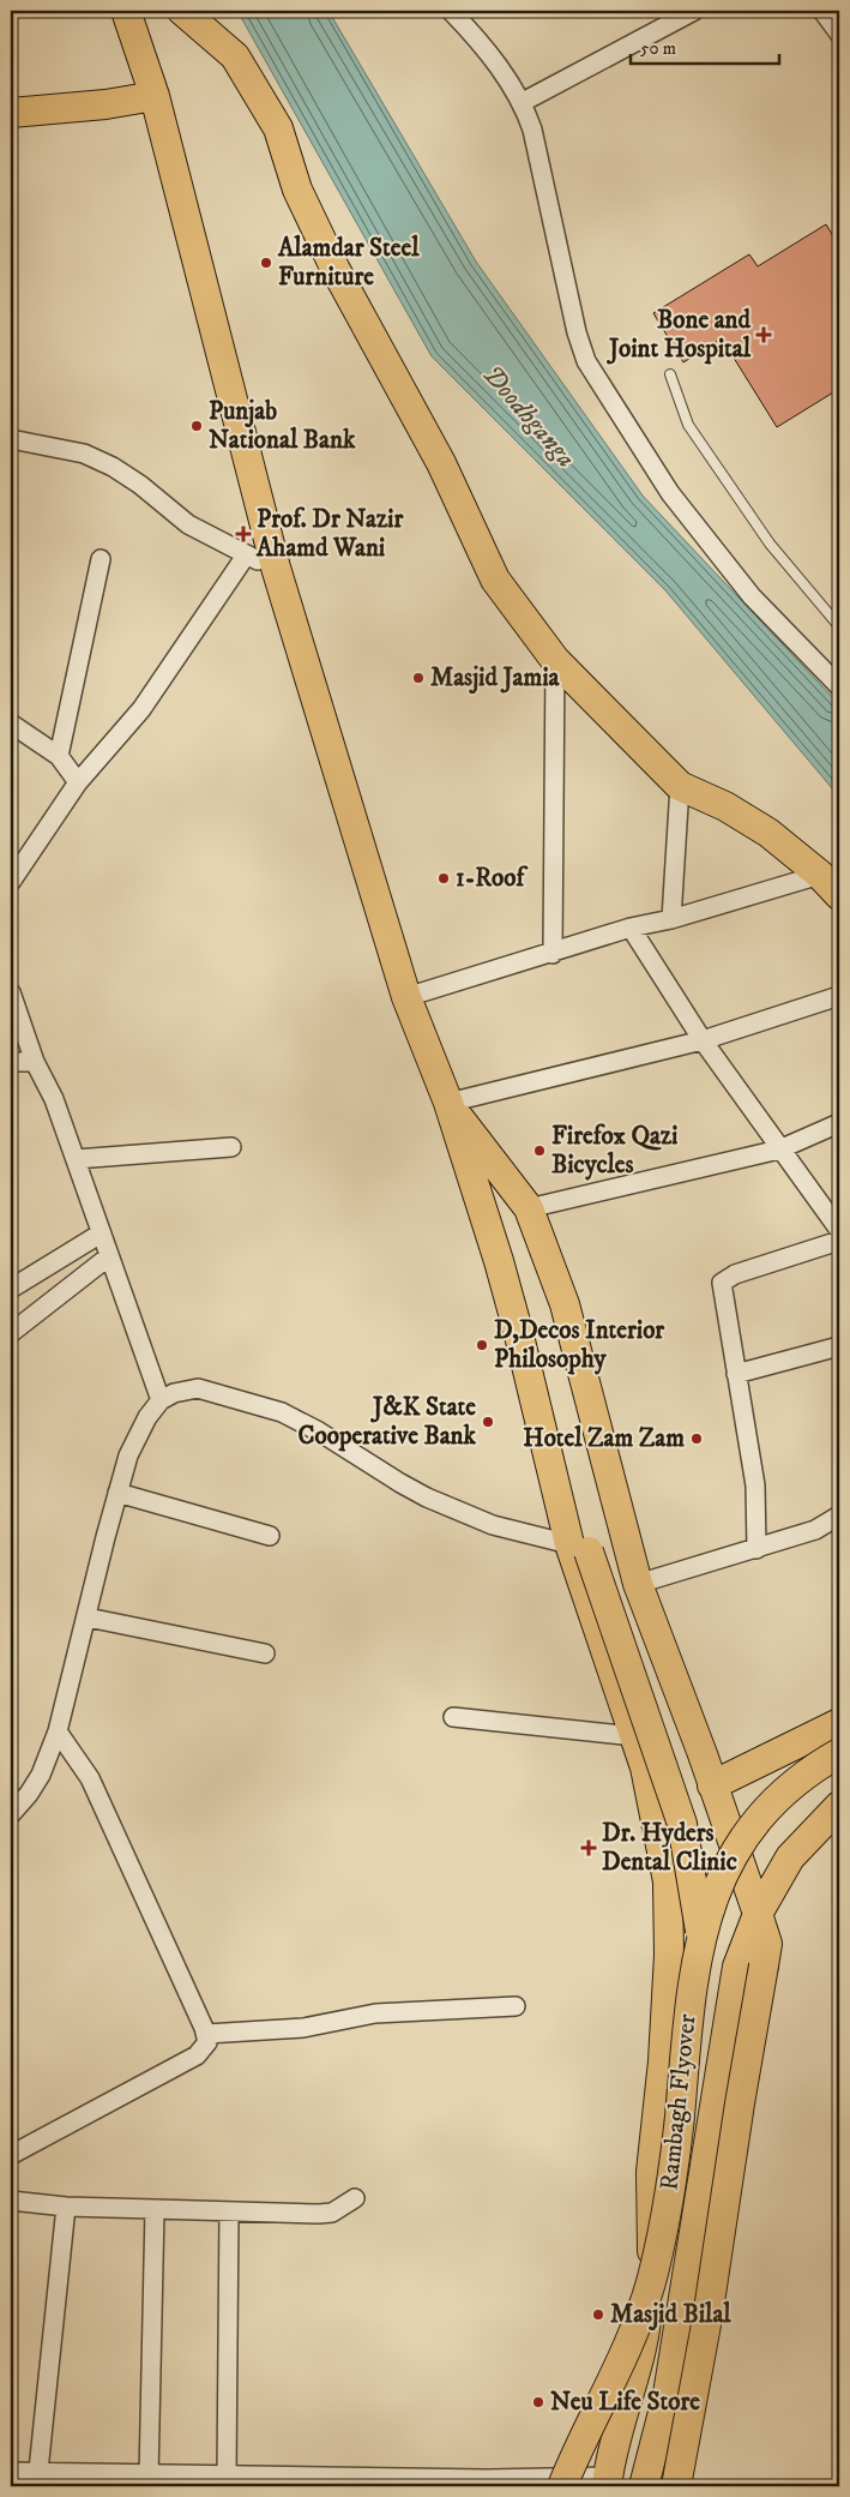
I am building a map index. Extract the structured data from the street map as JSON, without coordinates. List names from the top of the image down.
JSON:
{
  "streets": {
    "main road": ["Rambagh Flyover"]
  },
  "water": ["Doodhganga"],
  "places": {
    "other": [
      "Alamdar Steel Furniture",
      "Punjab National Bank",
      "Masjid Jamia",
      "1-Roof",
      "Firefox Qazi Bicycles",
      "D,Decos Interior Philosophy",
      "J&K State Cooperative Bank",
      "Hotel Zam Zam",
      "Masjid Bilal",
      "Neu Life Store"
    ],
    "health": ["Bone and Joint Hospital", "Prof. Dr Nazir Ahamd Wani", "Dr. Hyders Dental Clinic"]
  },
  "scale_bar": "50 m"
}
